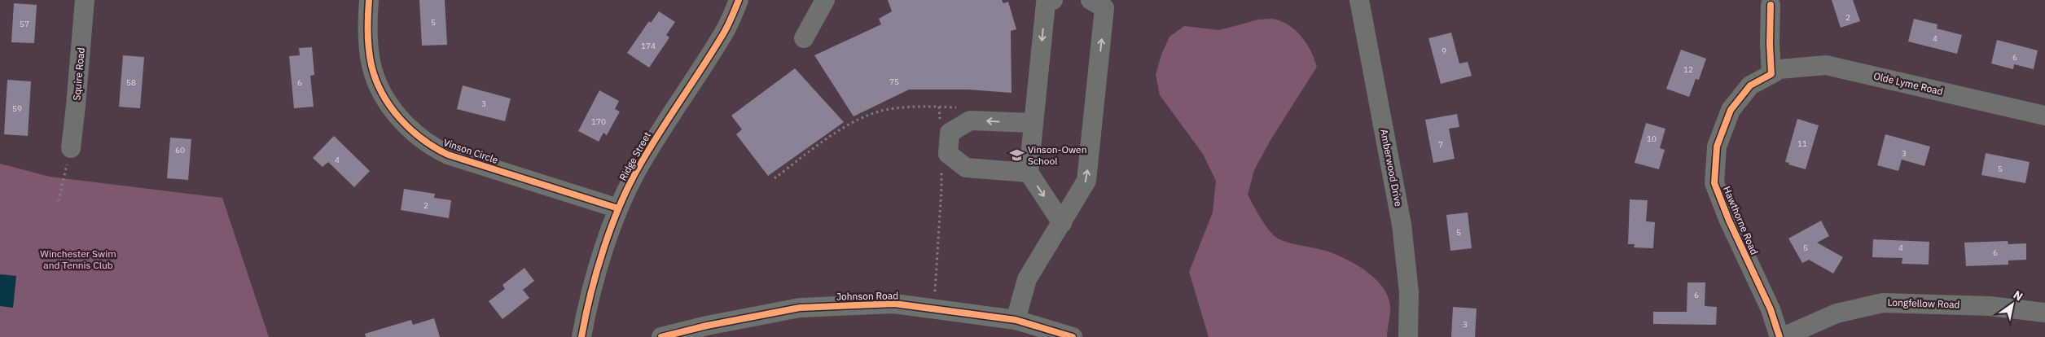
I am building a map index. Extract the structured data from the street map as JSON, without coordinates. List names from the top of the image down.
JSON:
{
  "streets": {
    "street": [
      "Squire Road",
      "Olde Lyme Road",
      "Vinson Circle",
      "Ridge Street",
      "Amberwood Drive",
      "Hawthorne Road",
      "Johnson Road",
      "Longfellow Road"
    ]
  },
  "crossings": [
    ["Olde Lyme Road", "Hawthorne Road"],
    ["Vinson Circle", "Ridge Street"]
  ],
  "parks": ["Winchester Swim and Tennis Club"],
  "places": {
    "school or university": ["Vinson-Owen School"]
  },
  "house_numbers": [
    "2",
    "5",
    "57",
    "4",
    "174",
    "9",
    "6",
    "12",
    "75",
    "58",
    "6",
    "3",
    "59",
    "170",
    "10",
    "11",
    "7",
    "60",
    "3",
    "4",
    "5",
    "2",
    "5",
    "5",
    "4",
    "6",
    "6",
    "3"
  ],
  "north": "top right"
}
